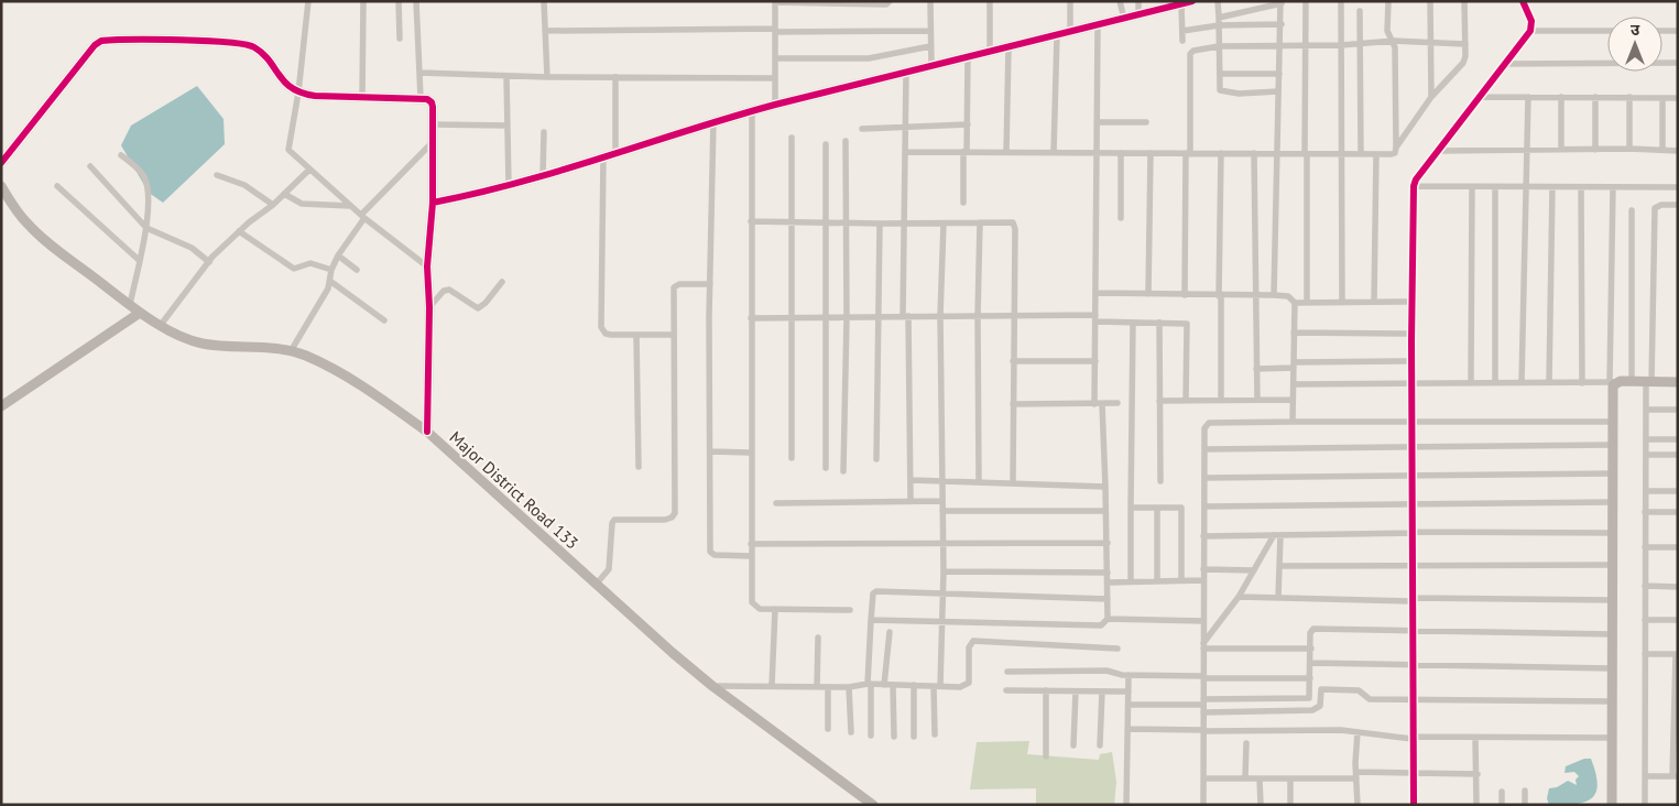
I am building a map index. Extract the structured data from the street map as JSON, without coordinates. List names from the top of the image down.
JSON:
{
  "streets": {
    "street": ["Major District Road 133"]
  },
  "north": "top"
}
